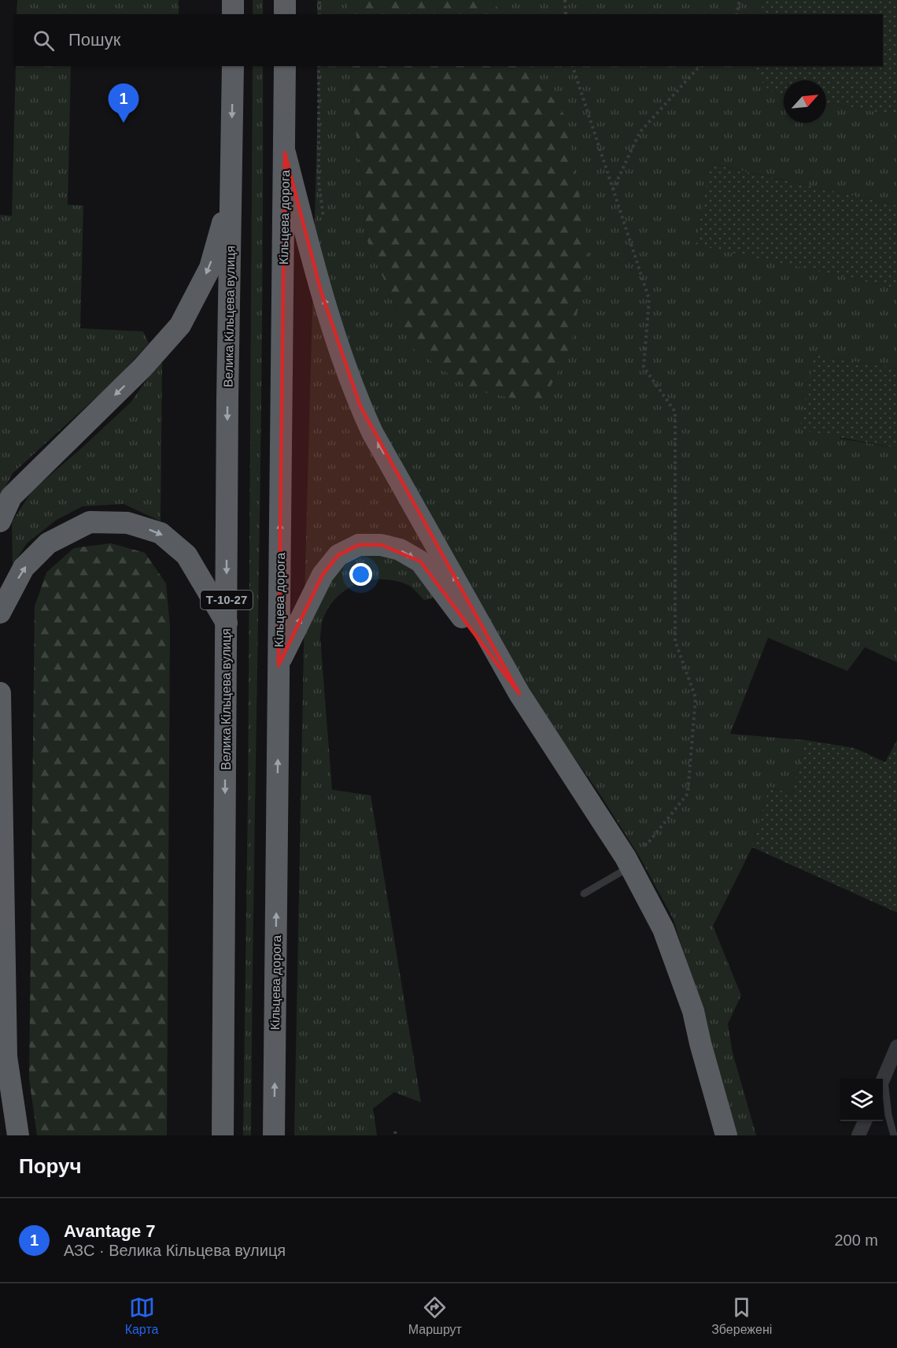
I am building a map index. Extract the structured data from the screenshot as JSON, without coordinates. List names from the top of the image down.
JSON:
{
  "streets": {
    "highway": ["Кільцева дорога", "Велика Кільцева вулиця", "Т-10-27"]
  },
  "north": "top right",
  "page": {
    "search": "Пошук",
    "pins": "1",
    "heading": "Поруч",
    "list": [
      {
        "mark": "1",
        "name": "Avantage 7",
        "note": "АЗС · Велика Кільцева вулиця",
        "value": "200 m"
      }
    ],
    "nav": ["Карта", "Маршрут", "Збережені"]
  }
}
